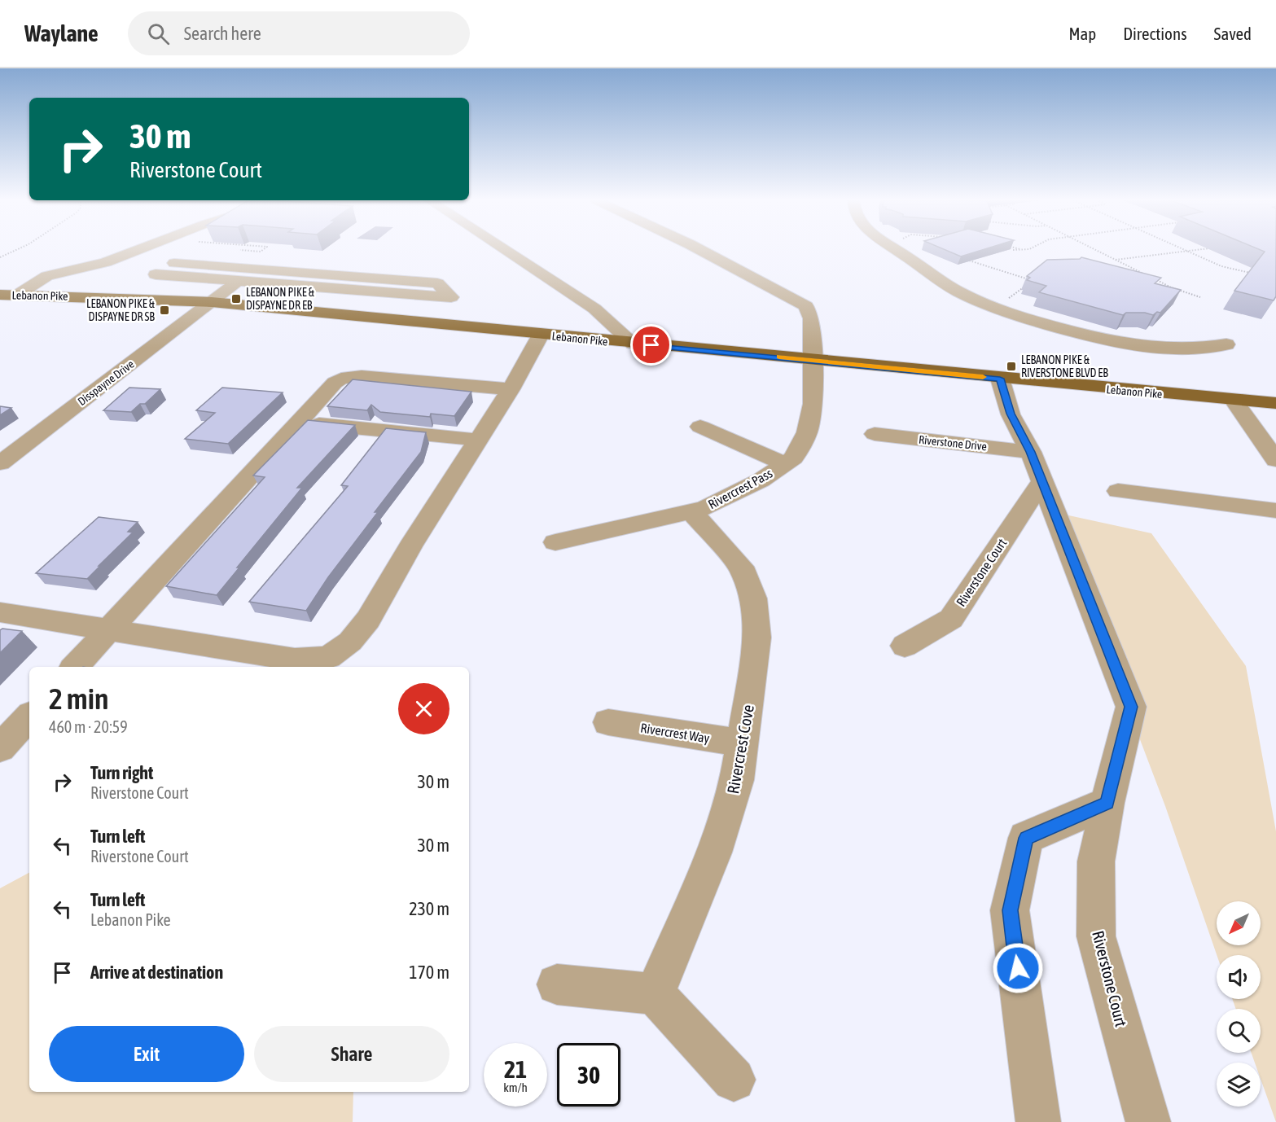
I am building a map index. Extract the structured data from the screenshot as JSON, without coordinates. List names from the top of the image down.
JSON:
{
  "streets": {
    "main road": ["Lebanon Pike"],
    "street": [
      "Disspayne Drive",
      "Riverstone Drive",
      "Rivercrest Pass",
      "Riverstone Court",
      "Rivercrest Way",
      "Rivercrest Cove"
    ]
  },
  "crossings": [
    ["Lebanon Pike", "Disspayne Drive"],
    ["Lebanon Pike", "Rivercrest Pass"],
    ["Lebanon Pike", "Riverstone Court"],
    ["Riverstone Drive", "Riverstone Court"],
    ["Rivercrest Pass", "Rivercrest Cove"],
    ["Rivercrest Way", "Rivercrest Cove"]
  ],
  "places": {
    "transit": ["LEBANON PIKE & DISPAYNE DR EB", "LEBANON PIKE & DISPAYNE DR SB", "LEBANON PIKE & RIVERSTONE BLVD EB"]
  },
  "north": "bottom left",
  "page": {
    "header": "Waylane",
    "search": "Search here",
    "nav": ["Map", "Directions", "Saved"],
    "turn": ["30 m", "Riverstone Court"],
    "heading": ["2 min", "460 m · 20:59"],
    "list": [
      {
        "name": "Turn right",
        "note": "Riverstone Court",
        "value": "30 m"
      },
      {
        "name": "Turn left",
        "note": "Riverstone Court",
        "value": "30 m"
      },
      {
        "name": "Turn left",
        "note": "Lebanon Pike",
        "value": "230 m"
      },
      {
        "name": "Arrive at destination",
        "value": "170 m"
      }
    ],
    "buttons": ["Exit", "Share"],
    "speed": "21 km/h",
    "limit": "30"
  }
}
